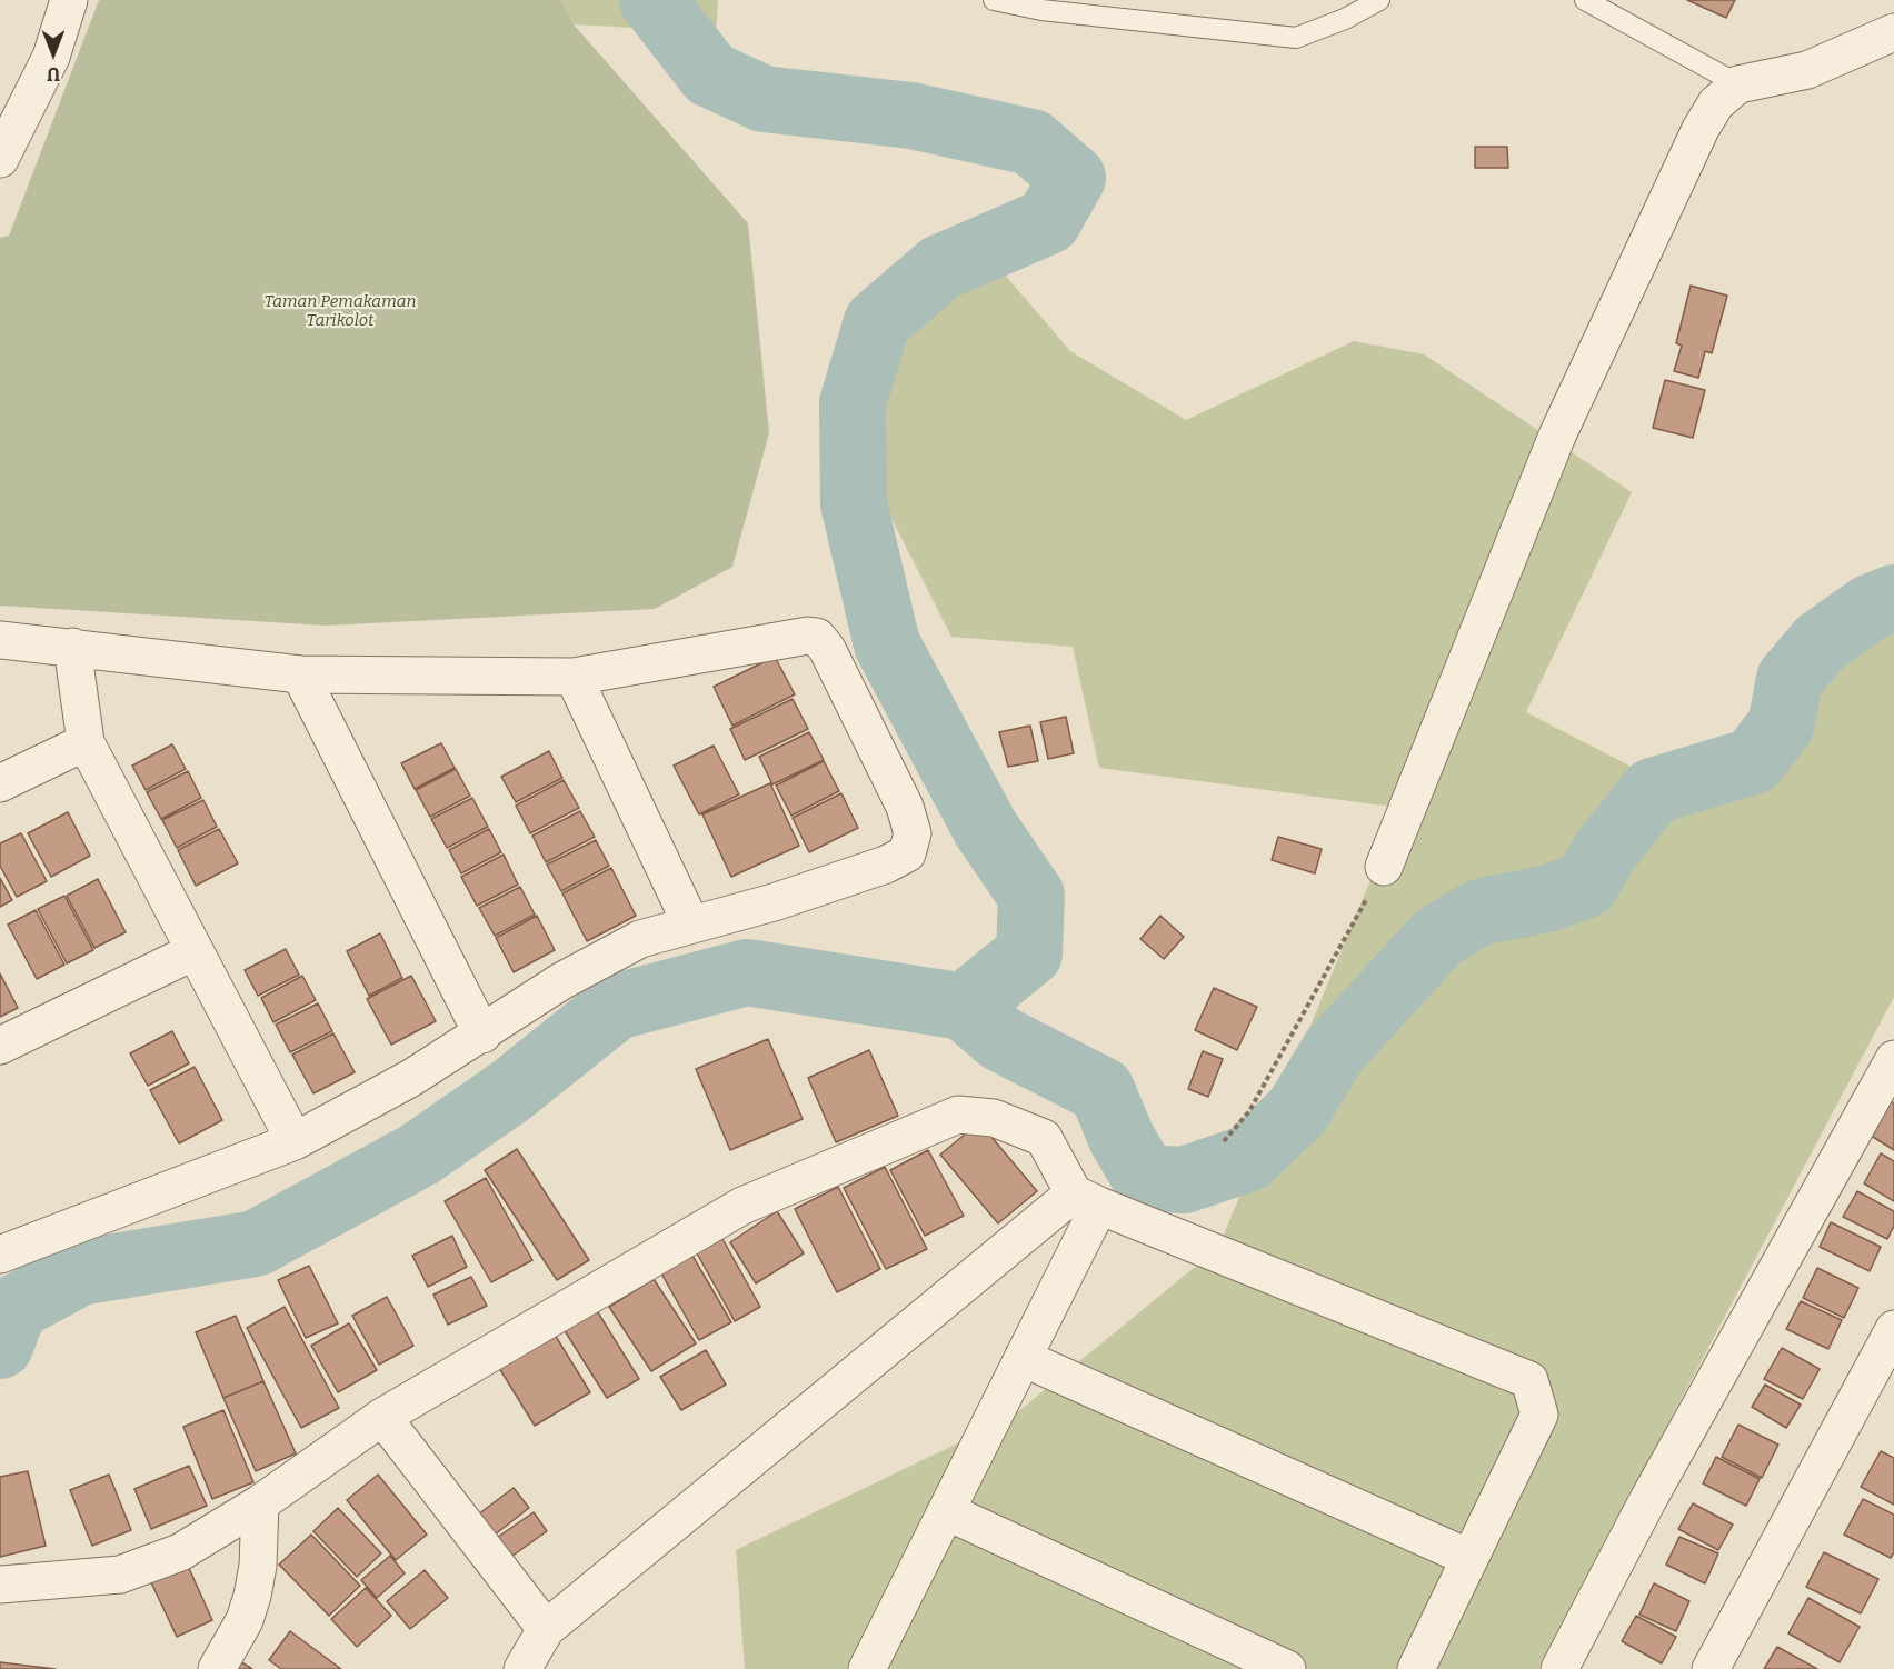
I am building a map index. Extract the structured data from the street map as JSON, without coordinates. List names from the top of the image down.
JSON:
{
  "parks": ["Taman Pemakaman Tarikolot"],
  "north": "bottom"
}
